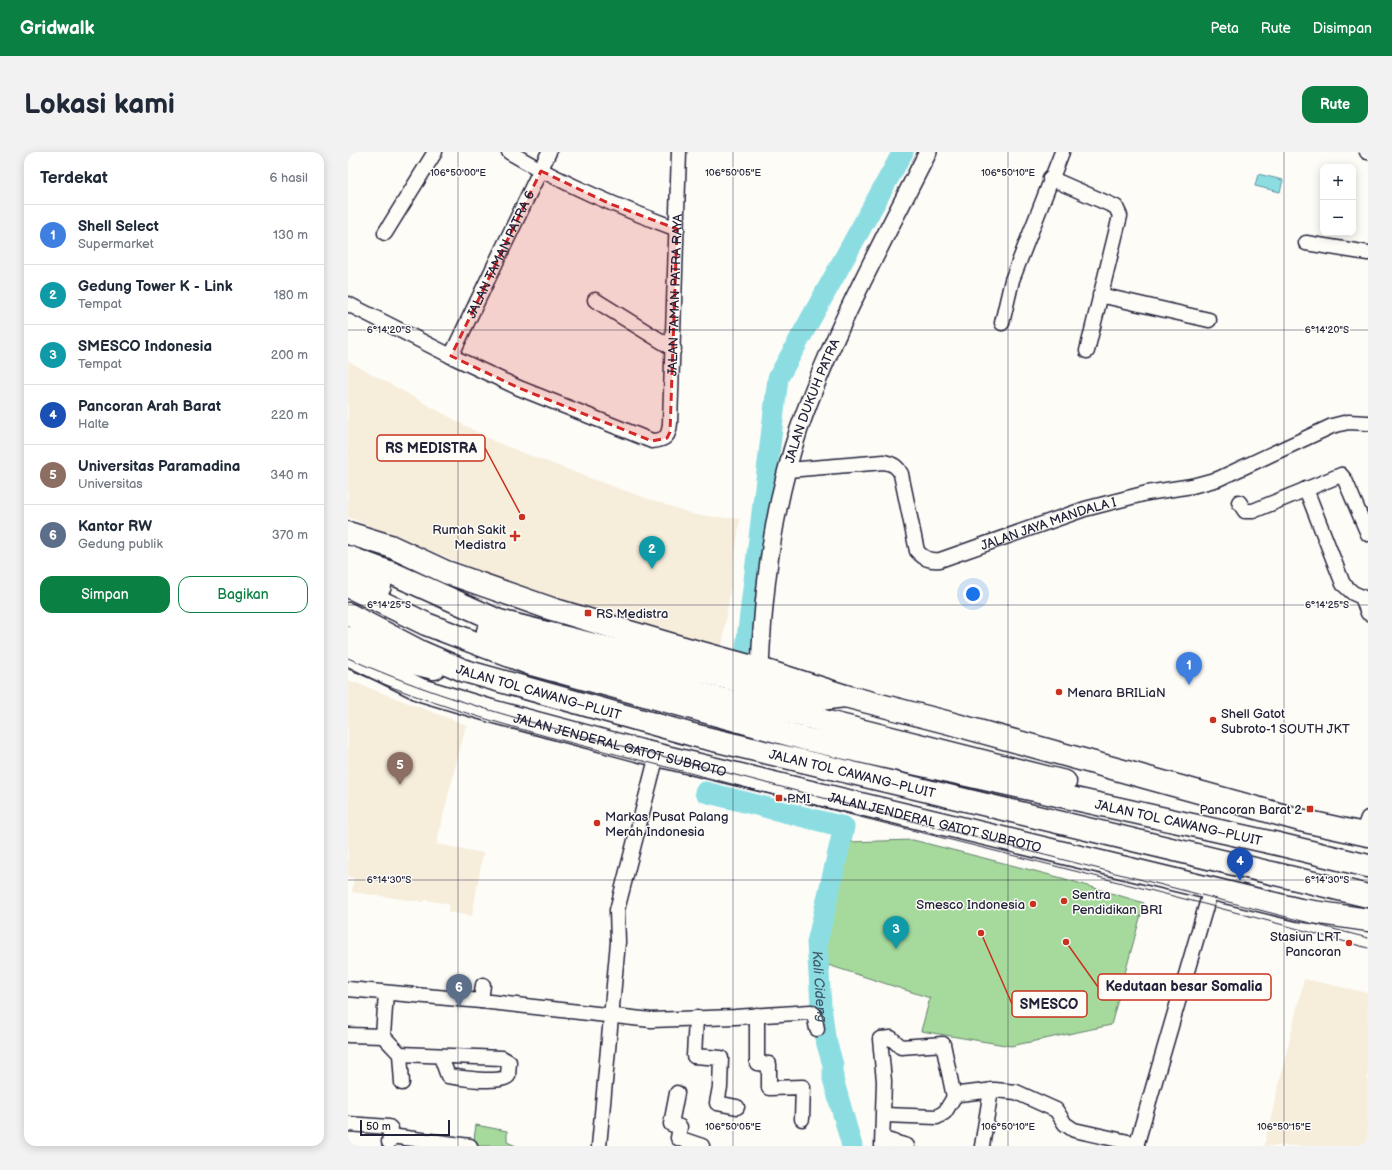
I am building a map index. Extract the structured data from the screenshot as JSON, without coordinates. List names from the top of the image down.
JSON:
{
  "streets": {
    "main road": ["JALAN TOL CAWANG–PLUIT", "JALAN JENDERAL GATOT SUBROTO"],
    "street": [
      "JALAN TAMAN PATRA 6",
      "JALAN TAMAN PATRA RAYA",
      "JALAN DUKUH PATRA",
      "JALAN JAYA MANDALA I"
    ]
  },
  "crossings": [
    ["JALAN TAMAN PATRA 6", "JALAN TAMAN PATRA RAYA"],
    ["JALAN DUKUH PATRA", "JALAN JAYA MANDALA I"]
  ],
  "water": ["Kali Cideng"],
  "places": {
    "other": [
      "RS MEDISTRA",
      "Menara BRILiaN",
      "Shell Gatot Subroto-1 SOUTH JKT",
      "Markas Pusat Palang Merah Indonesia",
      "Sentra Pendidikan BRI",
      "Smesco Indonesia",
      "SMESCO",
      "Kedutaan besar Somalia",
      "Stasiun LRT Pancoran"
    ],
    "health": ["Rumah Sakit Medistra"],
    "transit": ["RS Medistra", "PMI", "Pancoran Barat 2"]
  },
  "scale_bar": "50 m",
  "page": {
    "header": "Gridwalk",
    "nav": ["Peta", "Rute", "Disimpan"],
    "buttons": [
      "Rute",
      ["Simpan", "Bagikan"]
    ],
    "title": "Lokasi kami",
    "heading": ["Terdekat", "6 hasil"],
    "map_buttons": ["+", "−"],
    "list": [
      {
        "mark": "1",
        "name": "Shell Select",
        "note": "Supermarket",
        "value": "130 m"
      },
      {
        "mark": "2",
        "name": "Gedung Tower K - Link",
        "note": "Tempat",
        "value": "180 m"
      },
      {
        "mark": "3",
        "name": "SMESCO Indonesia",
        "note": "Tempat",
        "value": "200 m"
      },
      {
        "mark": "4",
        "name": "Pancoran Arah Barat",
        "note": "Halte",
        "value": "220 m"
      },
      {
        "mark": "5",
        "name": "Universitas Paramadina",
        "note": "Universitas",
        "value": "340 m"
      },
      {
        "mark": "6",
        "name": "Kantor RW",
        "note": "Gedung publik",
        "value": "370 m"
      }
    ],
    "pins": [
      "2",
      "1",
      "5",
      "4",
      "3",
      "6"
    ],
    "scale": "50 m"
  },
  "coordinates": [
    "106°50'00\"E",
    "106°50'05\"E",
    "106°50'10\"E",
    "6°14'20\"S",
    "6°14'25\"S",
    "6°14'30\"S",
    "106°50'15\"E"
  ]
}
